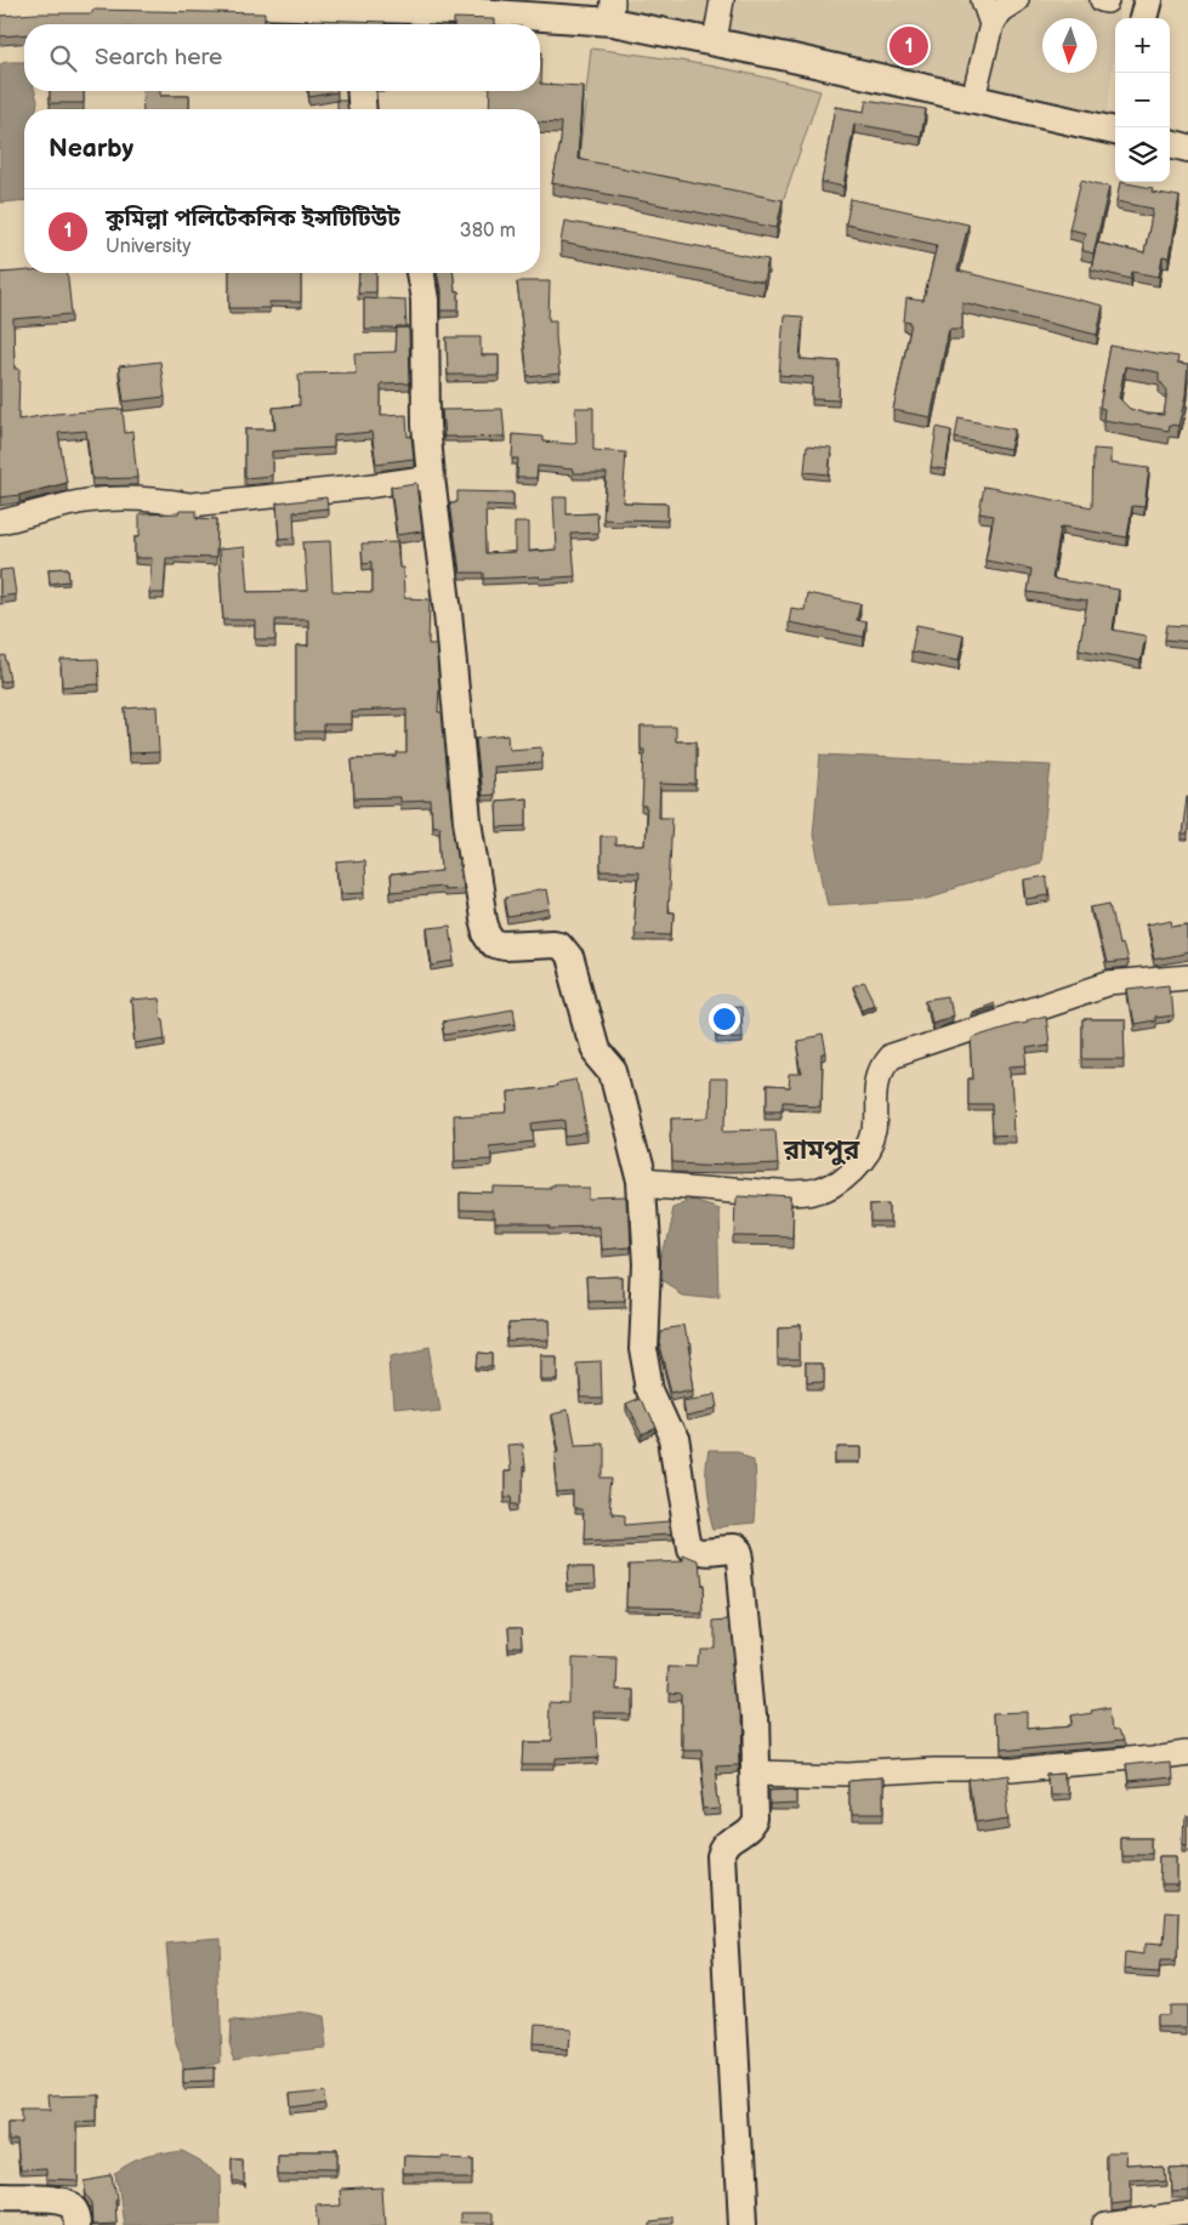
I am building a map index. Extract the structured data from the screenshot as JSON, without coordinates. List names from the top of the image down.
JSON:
{
  "districts": ["রামপুর"],
  "north": "bottom",
  "page": {
    "map_buttons": ["+", "−"],
    "pins": "1",
    "search": "Search here",
    "heading": "Nearby",
    "list": [
      {
        "mark": "1",
        "name": "কুমিল্লা পলিটেকনিক ইন্সটিটিউট",
        "note": "University",
        "value": "380 m"
      }
    ]
  }
}
